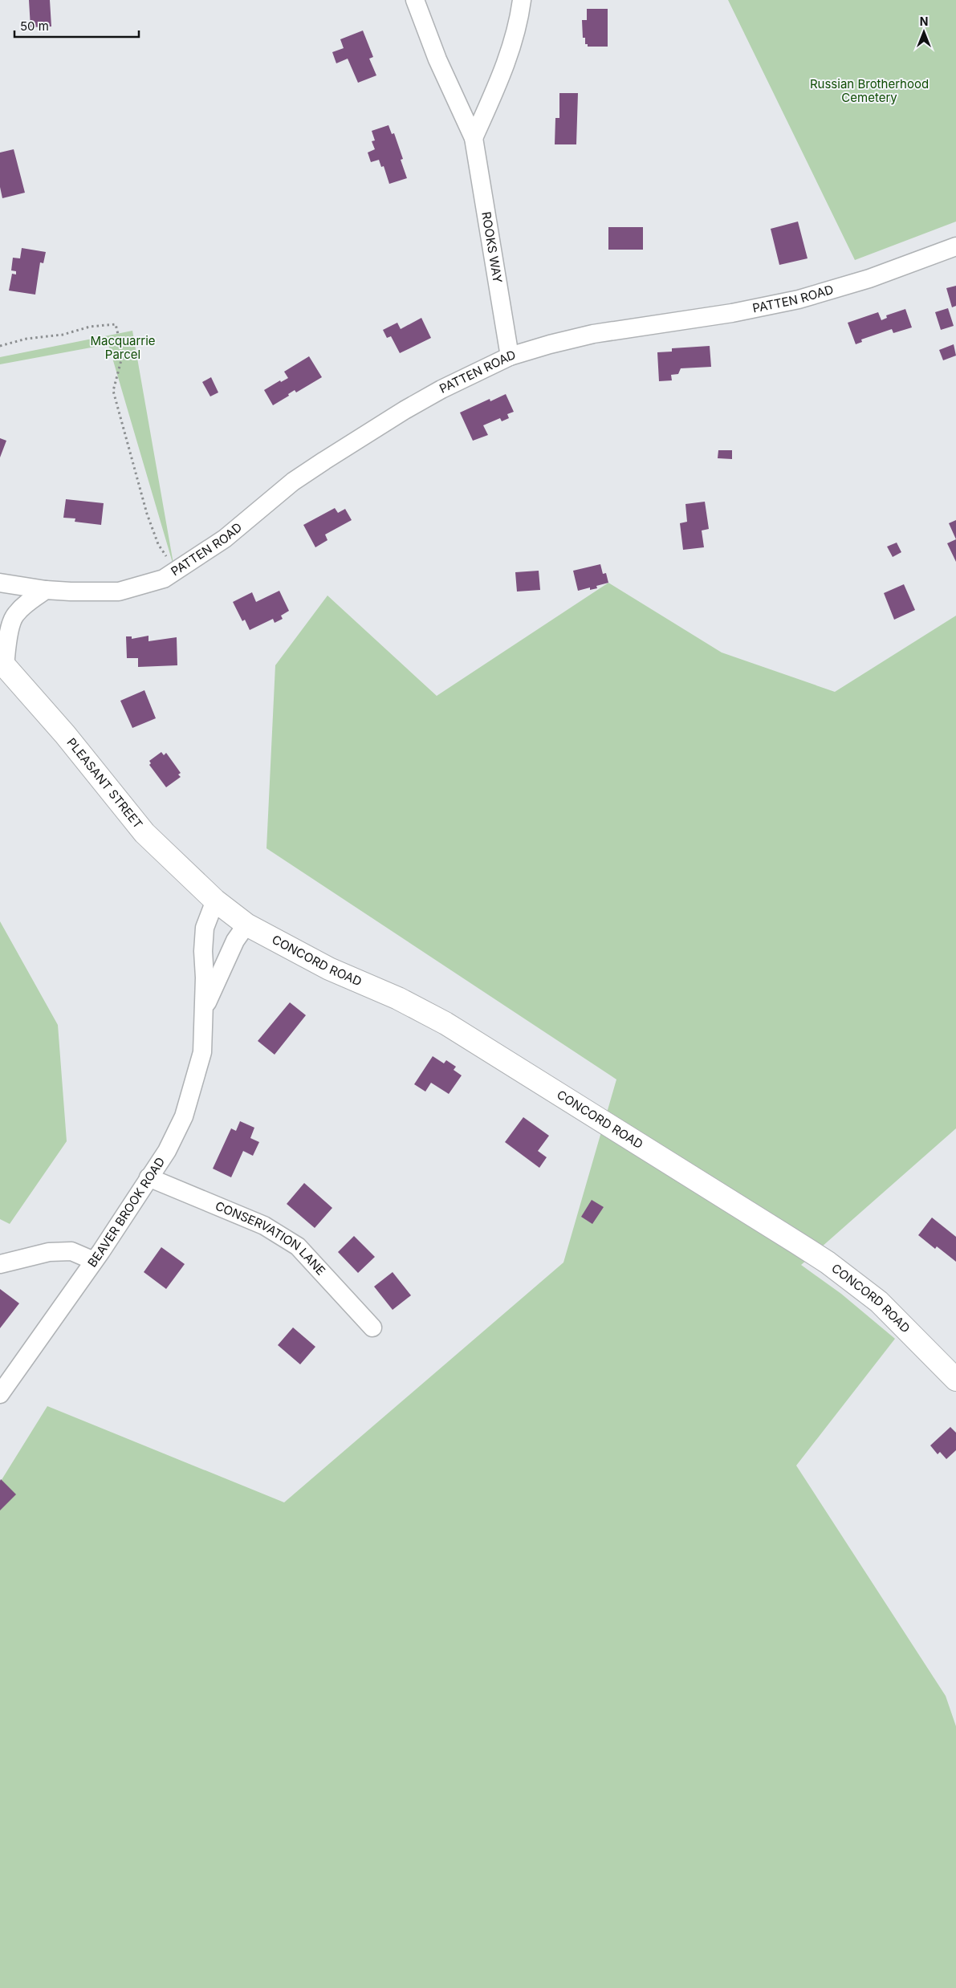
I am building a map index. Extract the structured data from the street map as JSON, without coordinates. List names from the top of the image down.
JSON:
{
  "streets": {
    "main road": ["PLEASANT STREET", "CONCORD ROAD"],
    "street": [
      "ROOKS WAY",
      "PATTEN ROAD",
      "BEAVER BROOK ROAD",
      "CONSERVATION LANE"
    ]
  },
  "crossings": [
    ["ROOKS WAY", "PATTEN ROAD"],
    ["PLEASANT STREET", "CONCORD ROAD"],
    ["PLEASANT STREET", "BEAVER BROOK ROAD"],
    ["CONCORD ROAD", "BEAVER BROOK ROAD"],
    ["BEAVER BROOK ROAD", "CONSERVATION LANE"]
  ],
  "parks": ["Russian Brotherhood Cemetery", "Macquarrie Parcel"],
  "scale_bar": "50 m",
  "north": "top"
}
